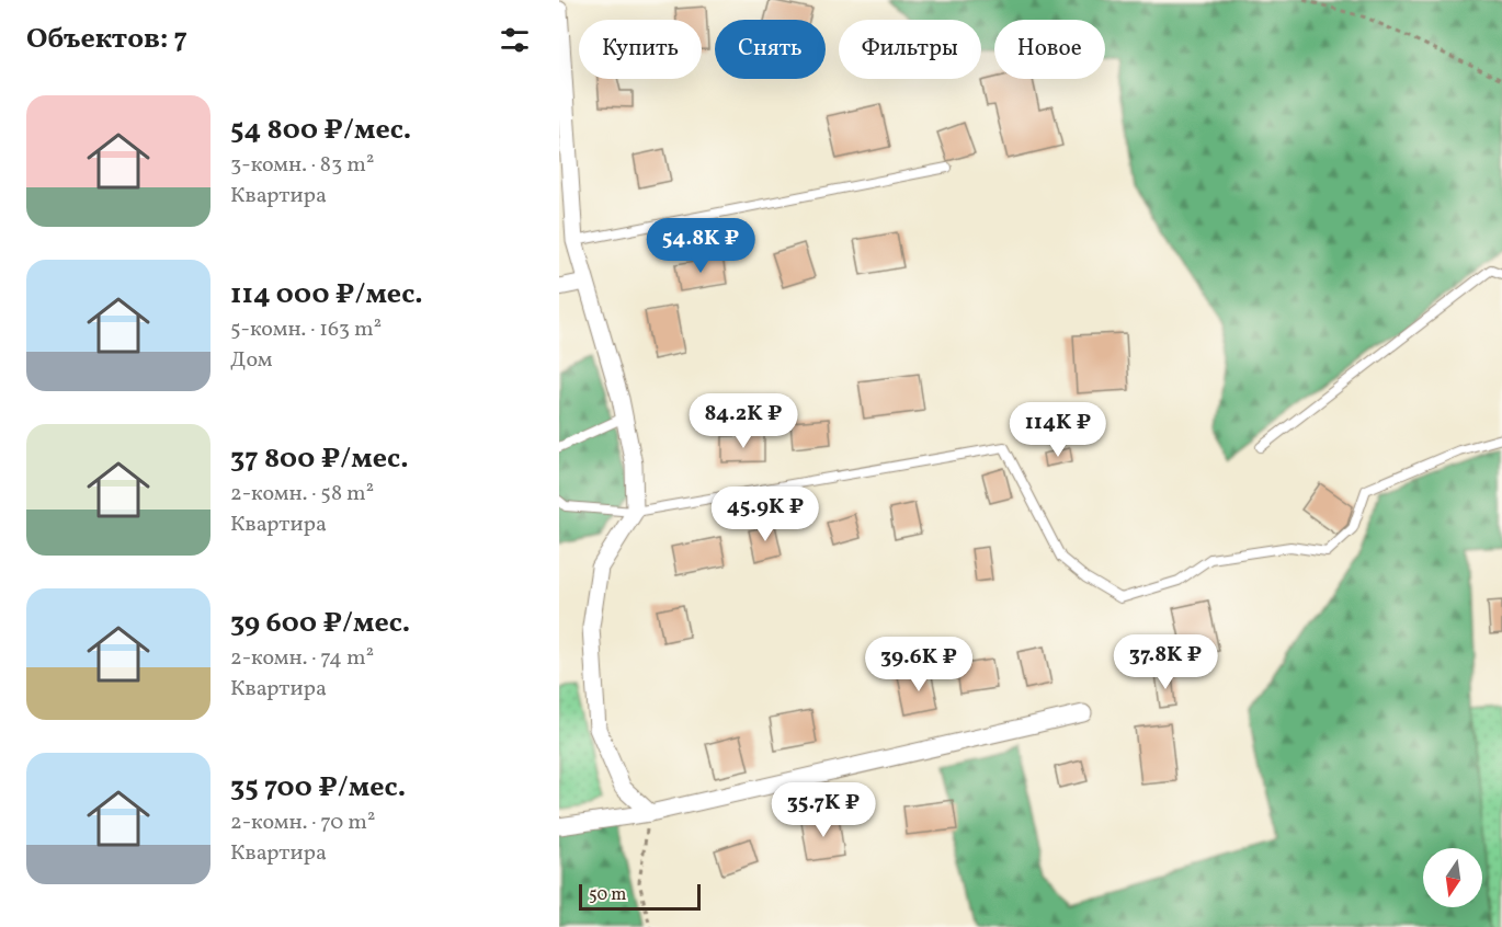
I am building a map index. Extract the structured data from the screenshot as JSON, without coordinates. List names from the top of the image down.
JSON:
{
  "scale_bar": "50 m",
  "north": "bottom",
  "page": {
    "heading": "Объектов: 7",
    "chip": [
      "Купить",
      "Снять",
      "Фильтры",
      "Новое"
    ],
    "list": [
      {
        "name": "54 800 ₽/мес.",
        "note": "3-комн. · 83 m² · Квартира"
      },
      {
        "name": "114 000 ₽/мес.",
        "note": "5-комн. · 163 m² · Дом"
      },
      {
        "name": "37 800 ₽/мес.",
        "note": "2-комн. · 58 m² · Квартира"
      },
      {
        "name": "39 600 ₽/мес.",
        "note": "2-комн. · 74 m² · Квартира"
      },
      {
        "name": "35 700 ₽/мес.",
        "note": "2-комн. · 70 m² · Квартира"
      }
    ],
    "price": [
      "54.8K ₽",
      "84.2K ₽",
      "114K ₽",
      "45.9K ₽",
      "37.8K ₽",
      "39.6K ₽",
      "35.7K ₽"
    ],
    "scale": "50 m"
  }
}
